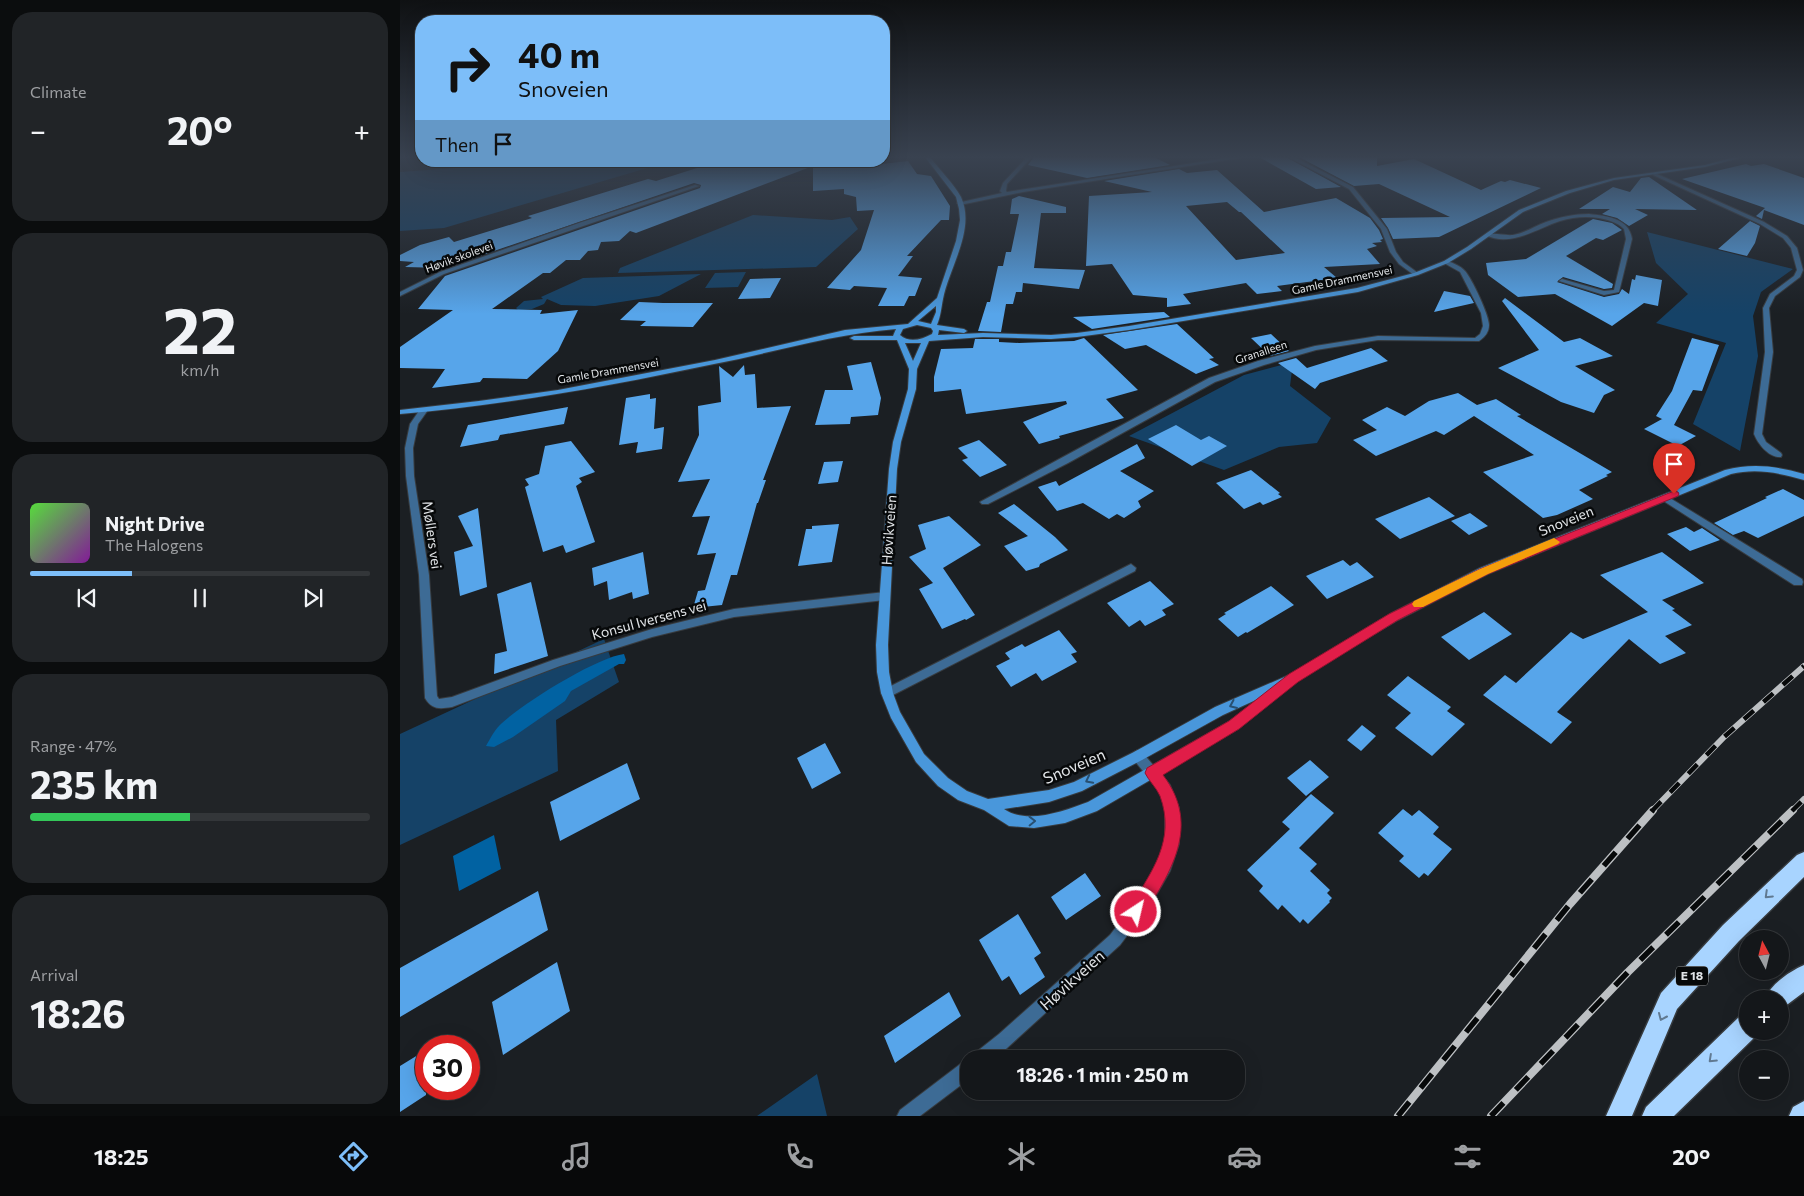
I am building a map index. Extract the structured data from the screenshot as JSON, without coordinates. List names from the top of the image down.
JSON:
{
  "streets": {
    "highway": ["E 18"],
    "main road": ["Gamle Drammensvei", "Snoveien", "Høvikveien"],
    "street": [
      "Høvik skolevei",
      "Granalleen",
      "Møllers vei",
      "Konsul Iversens vei"
    ]
  },
  "crossings": [
    ["Gamle Drammensvei", "Granalleen"],
    ["Gamle Drammensvei", "Høvikveien"],
    ["Gamle Drammensvei", "Møllers vei"],
    ["Snoveien", "Høvikveien"],
    ["Høvikveien", "Konsul Iversens vei"],
    ["Møllers vei", "Konsul Iversens vei"]
  ],
  "north": "top",
  "page": {
    "tile": [
      "Climate",
      ["22", "km/h"],
      ["Range · 47%", "235 km"],
      ["Arrival", "18:26"]
    ],
    "turn": ["40 m", "Snoveien"],
    "heat": ["−", "20°", "+"],
    "then": "Then",
    "song": ["Night Drive", "The Halogens"],
    "map_buttons": ["+", "−"],
    "limit": "30",
    "trip": "18:26 · 1 min · 250 m",
    "tabs": ["18:25", "20°"]
  }
}
